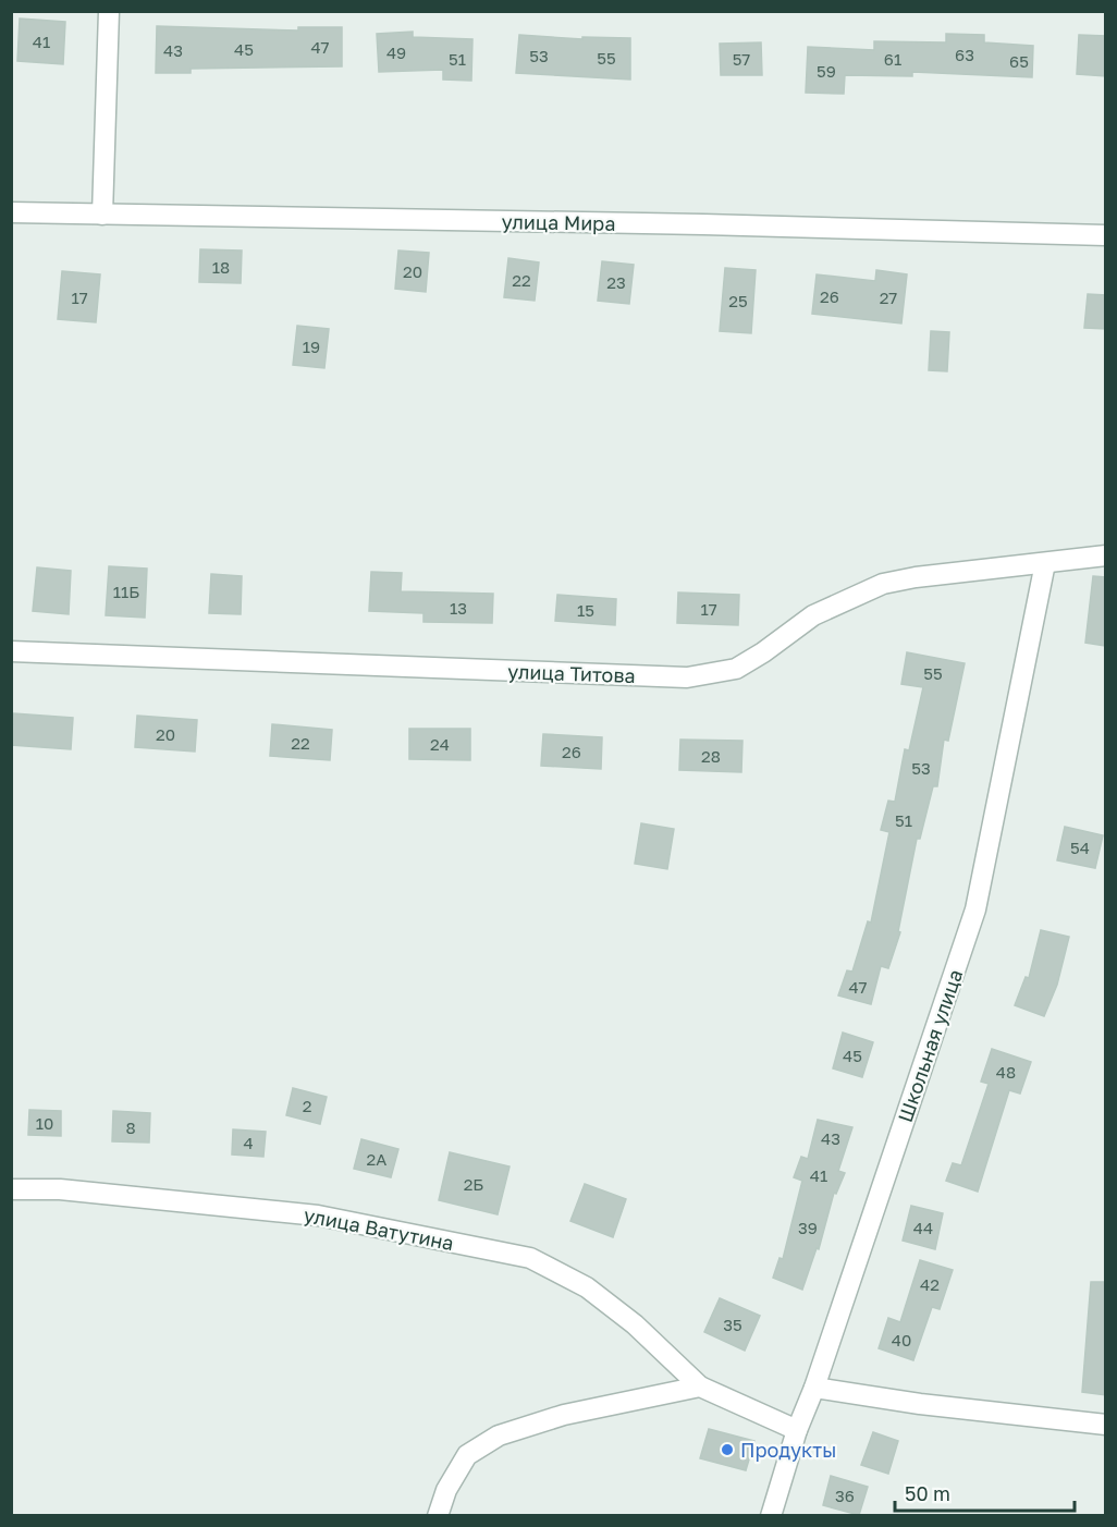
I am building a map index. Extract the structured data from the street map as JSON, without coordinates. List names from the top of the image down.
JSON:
{
  "streets": {
    "street": [
      "улица Мира",
      "улица Титова",
      "Школьная улица",
      "улица Ватутина"
    ]
  },
  "crossings": [
    ["улица Титова", "Школьная улица"],
    ["Школьная улица", "улица Ватутина"]
  ],
  "places": ["Продукты"],
  "house_numbers": [
    "41",
    "47",
    "45",
    "43",
    "49",
    "63",
    "53",
    "55",
    "51",
    "57",
    "61",
    "65",
    "59",
    "18",
    "20",
    "22",
    "23",
    "26",
    "17",
    "27",
    "25",
    "19",
    "11Б",
    "13",
    "17",
    "15",
    "55",
    "20",
    "22",
    "24",
    "26",
    "28",
    "53",
    "51",
    "54",
    "47",
    "45",
    "48",
    "2",
    "10",
    "8",
    "43",
    "4",
    "2А",
    "41",
    "2Б",
    "39",
    "44",
    "42",
    "35",
    "40",
    "36"
  ],
  "scale_bar": "50 m"
}
